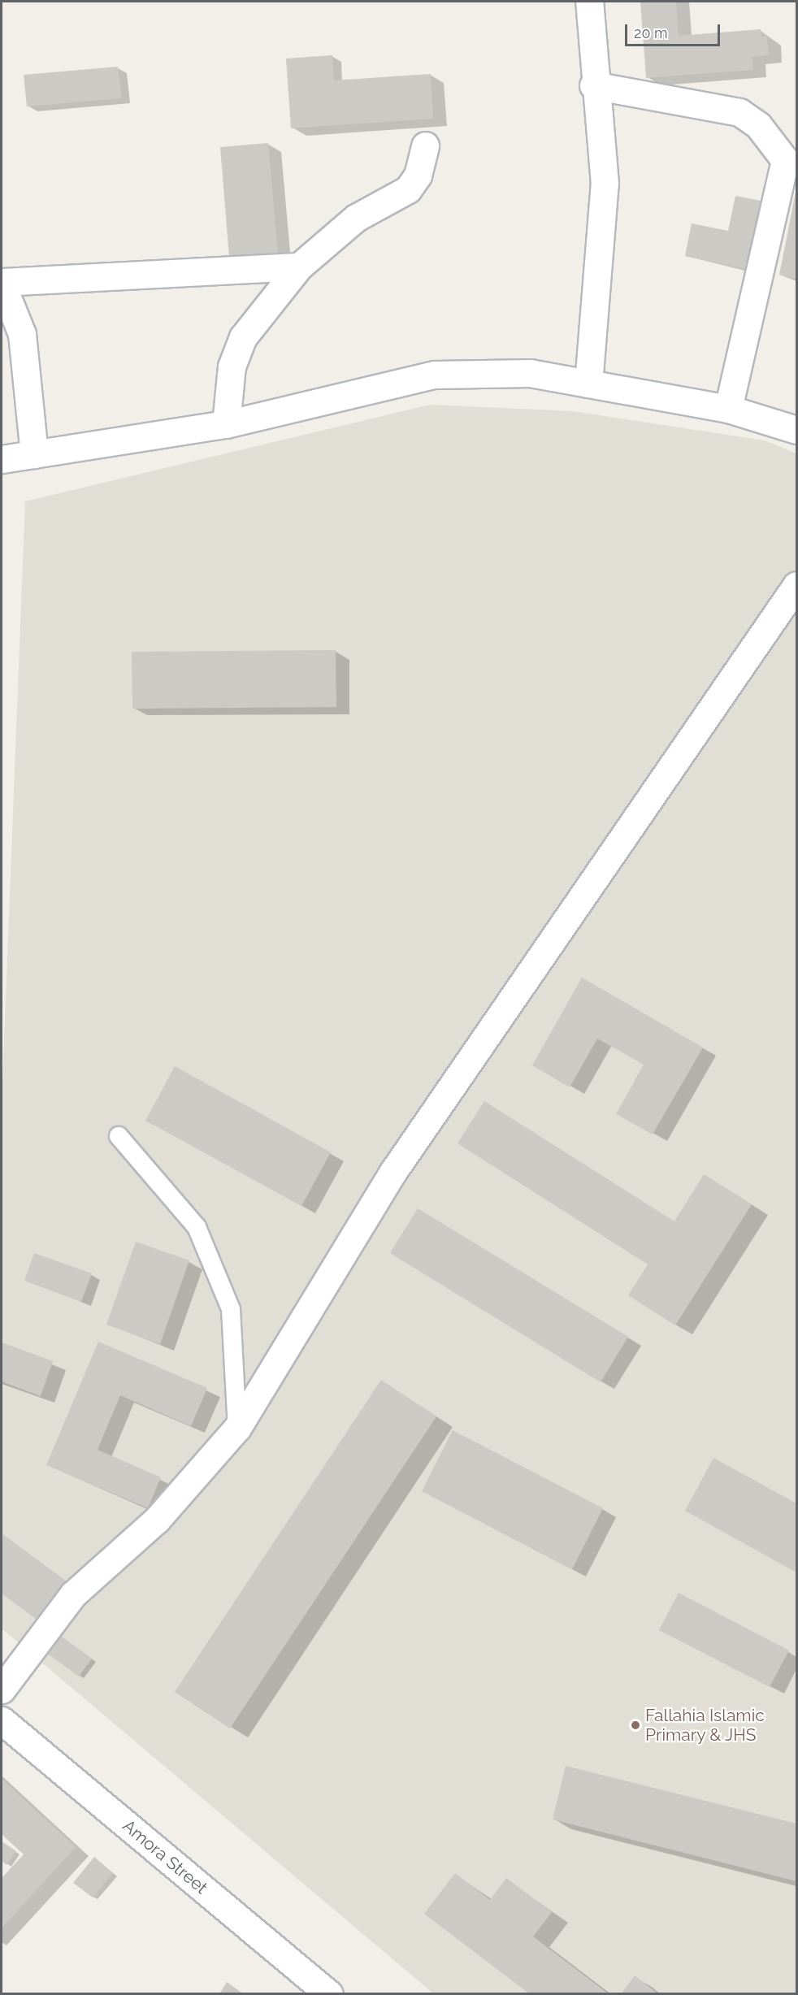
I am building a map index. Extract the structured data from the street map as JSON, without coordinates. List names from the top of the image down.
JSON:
{
  "streets": {
    "street": ["Amora Street"]
  },
  "places": ["Fallahia Islamic Primary & JHS"],
  "scale_bar": "20 m"
}
